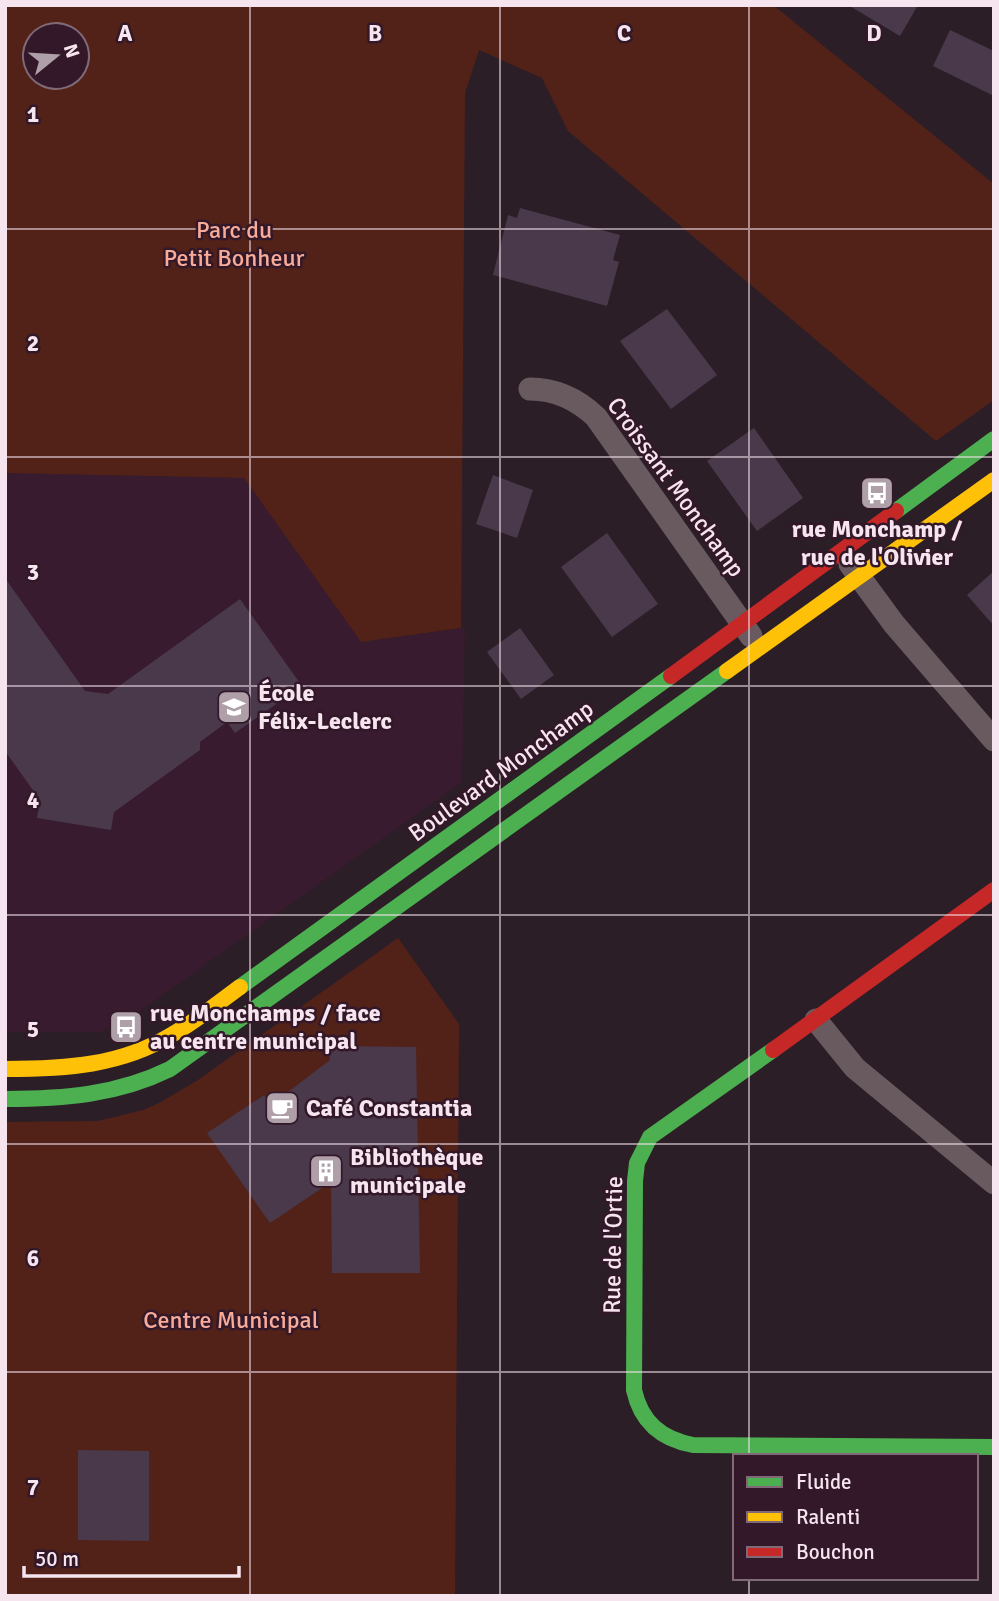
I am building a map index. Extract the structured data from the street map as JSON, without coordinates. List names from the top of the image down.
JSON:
{
  "streets": {
    "street": ["Croissant Monchamp", "Boulevard Monchamp", "Rue de l'Ortie"]
  },
  "crossings": [
    ["Croissant Monchamp", "Boulevard Monchamp"]
  ],
  "parks": ["Parc du Petit Bonheur", "Centre Municipal"],
  "places": {
    "bus stop": ["rue Monchamp / rue de l'Olivier", "rue Monchamps / face au centre municipal"],
    "school or university": ["École Félix-Leclerc"],
    "cafe": ["Café Constantia"],
    "building": ["Bibliothèque municipale"]
  },
  "legend": ["Fluide", "Ralenti", "Bouchon"],
  "scale_bar": "50 m",
  "north": "right",
  "grid": {
    "columns": [
      "A",
      "B",
      "C",
      "D"
    ],
    "rows": [
      "1",
      "2",
      "3",
      "4",
      "5",
      "6",
      "7"
    ]
  }
}
